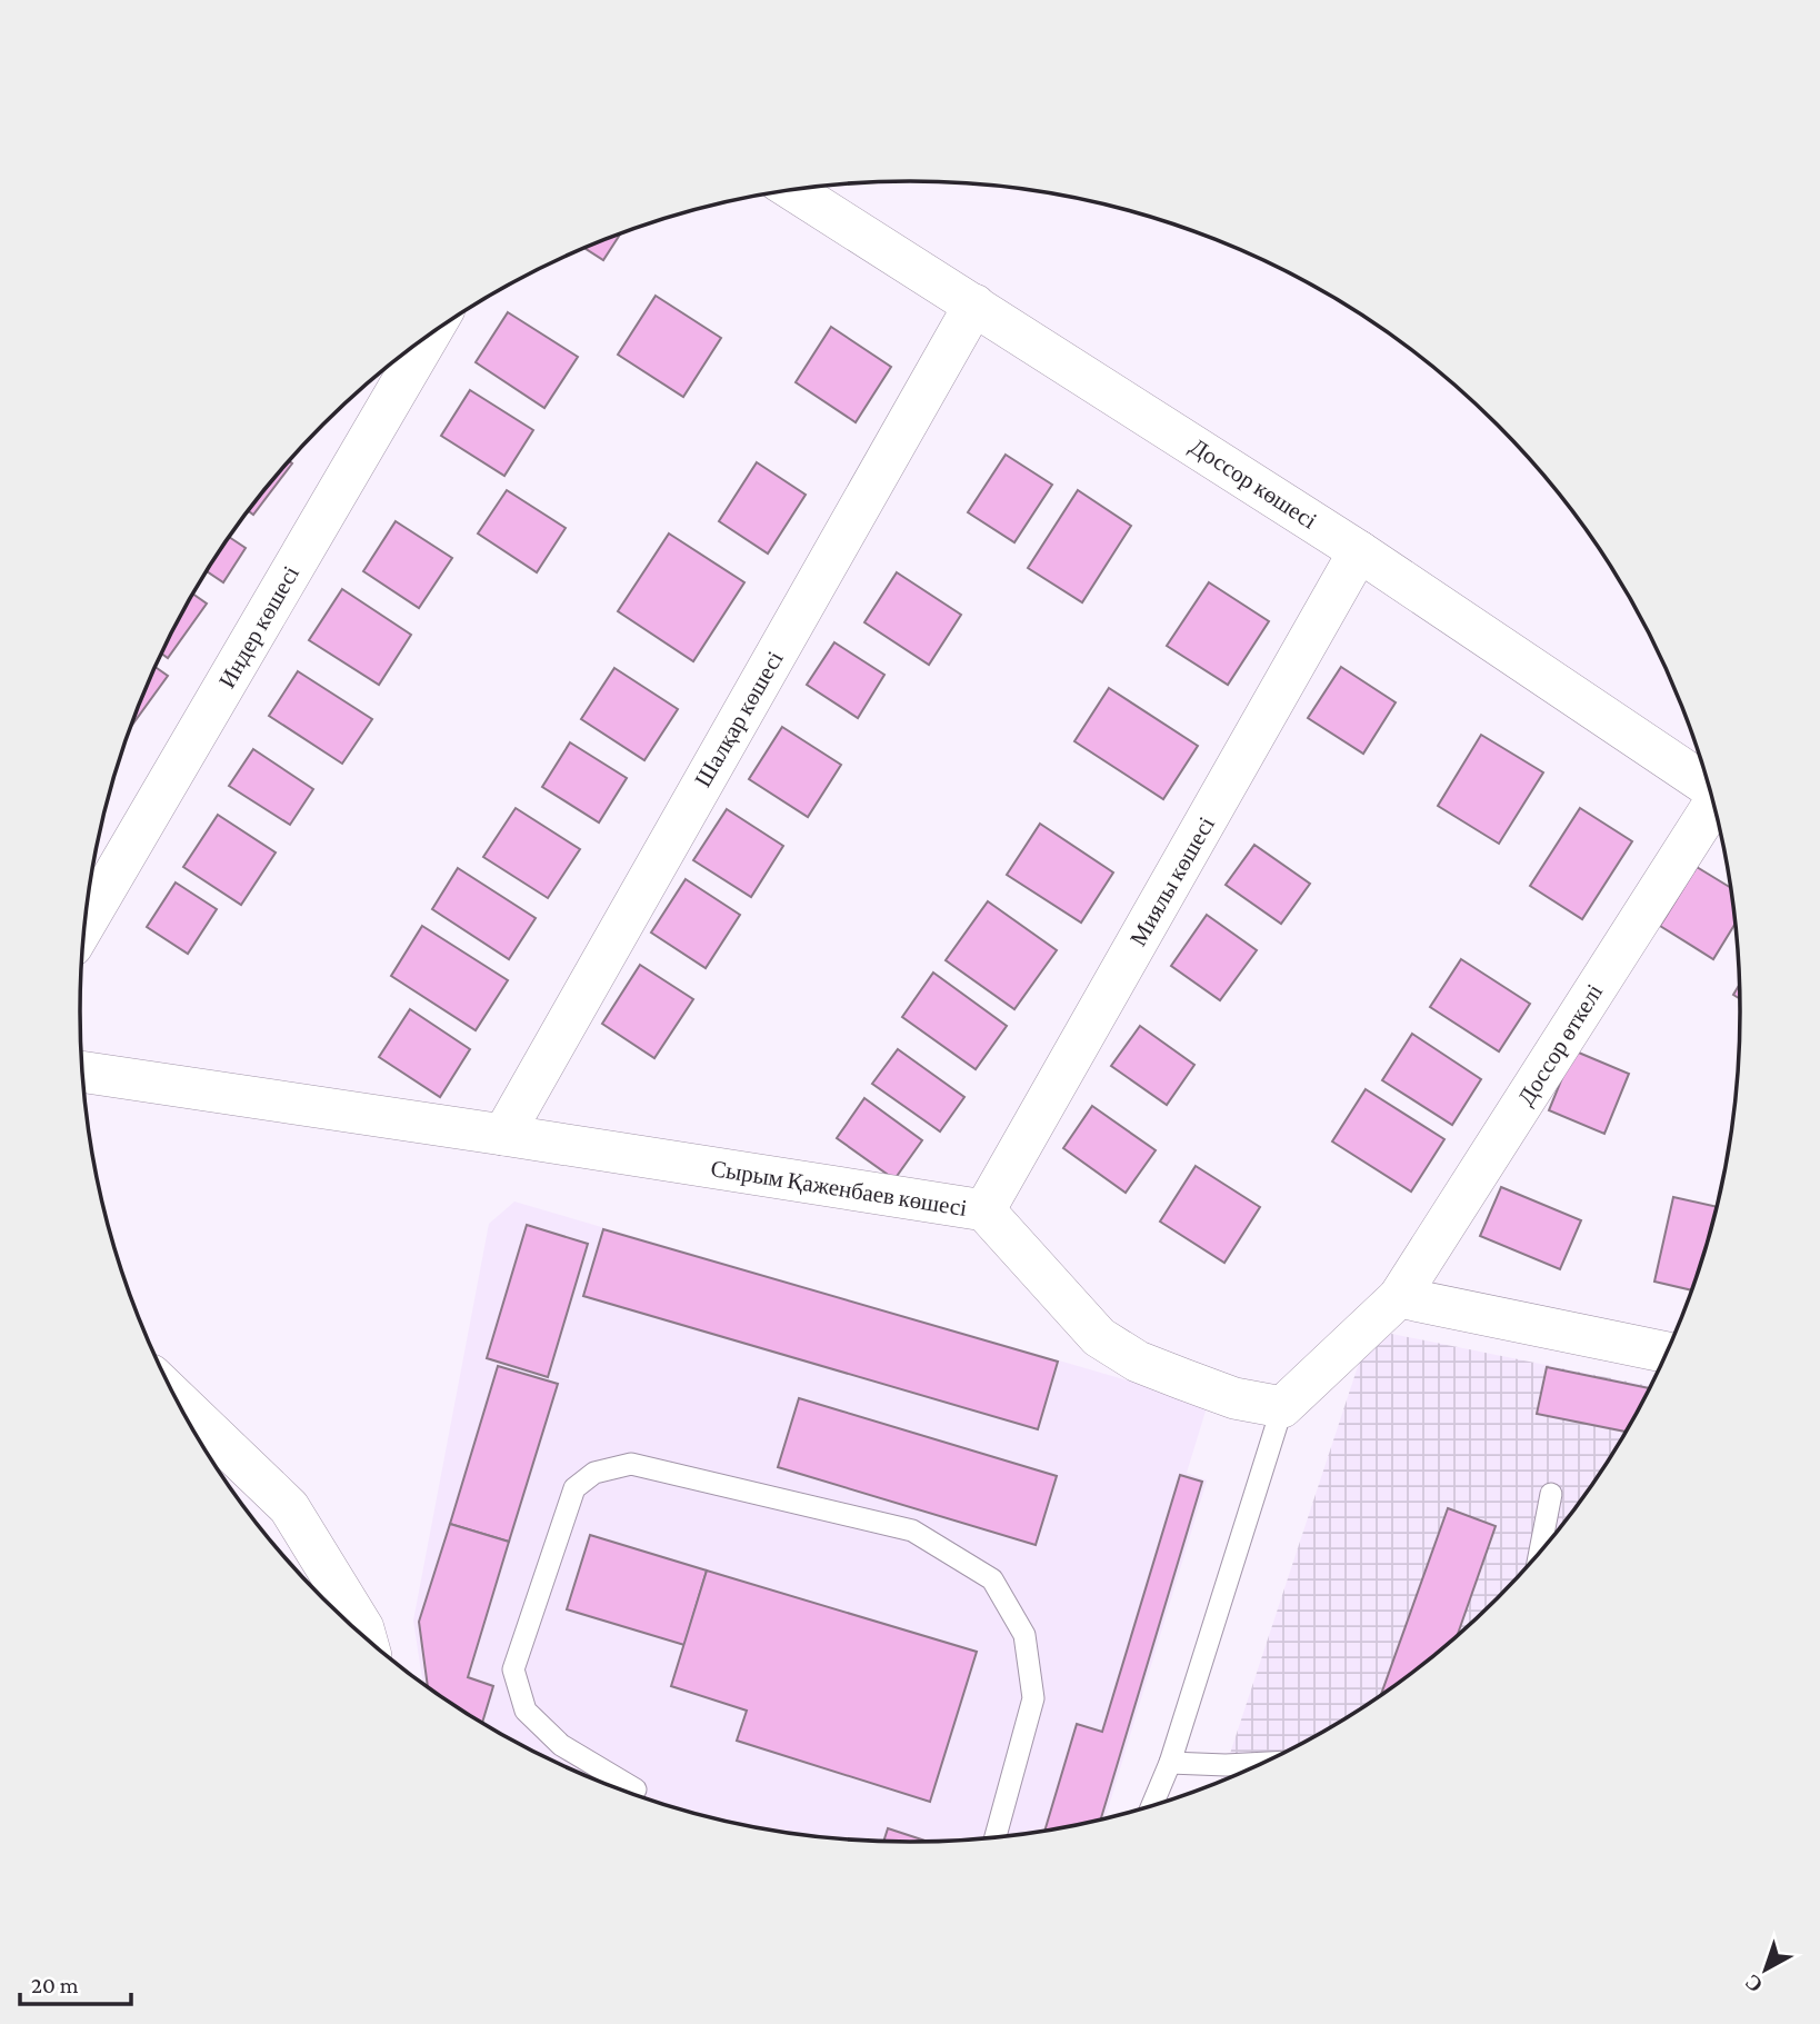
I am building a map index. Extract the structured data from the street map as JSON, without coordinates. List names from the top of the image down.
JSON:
{
  "streets": {
    "street": [
      "Доссор көшесі",
      "Индер көшесі",
      "Шалқар көшесі",
      "Миялы көшесі",
      "Доссор өткелі",
      "Сырым Қаженбаев көшесі"
    ]
  },
  "crossings": [
    ["Доссор көшесі", "Шалқар көшесі"],
    ["Доссор көшесі", "Миялы көшесі"],
    ["Шалқар көшесі", "Сырым Қаженбаев көшесі"],
    ["Миялы көшесі", "Сырым Қаженбаев көшесі"]
  ],
  "scale_bar": "20 m",
  "north": "bottom left"
}
